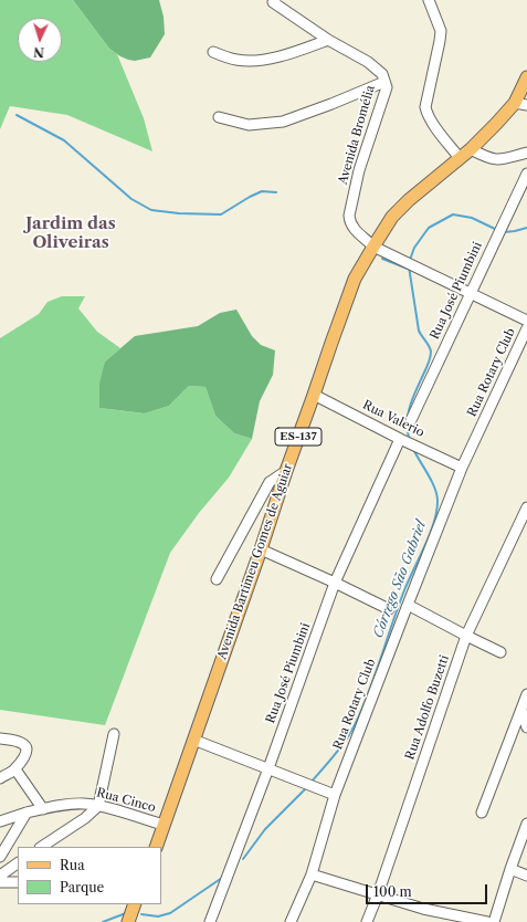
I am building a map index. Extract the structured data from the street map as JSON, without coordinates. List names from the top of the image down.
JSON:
{
  "streets": {
    "main road": ["ES-137", "Avenida Bartimeu Gomes de Aguiar"],
    "street": [
      "Avenida Bromélia",
      "Rua José Piumbini",
      "Rua Rotary Club",
      "Rua Valerio",
      "Rua Adolfo Buzetti",
      "Rua Cinco"
    ]
  },
  "crossings": [
    ["Avenida Bromélia", "Rua José Piumbini"],
    ["Avenida Bromélia", "Avenida Bartimeu Gomes de Aguiar"],
    ["Rua José Piumbini", "Rua Valerio"],
    ["Rua Rotary Club", "Rua Valerio"],
    ["Rua Valerio", "Avenida Bartimeu Gomes de Aguiar"],
    ["Avenida Bartimeu Gomes de Aguiar", "Rua Cinco"]
  ],
  "districts": ["Jardim das Oliveiras"],
  "water": ["Córrego São Gabriel"],
  "legend": ["Rua", "Parque"],
  "scale_bar": "100 m",
  "north": "bottom"
}
